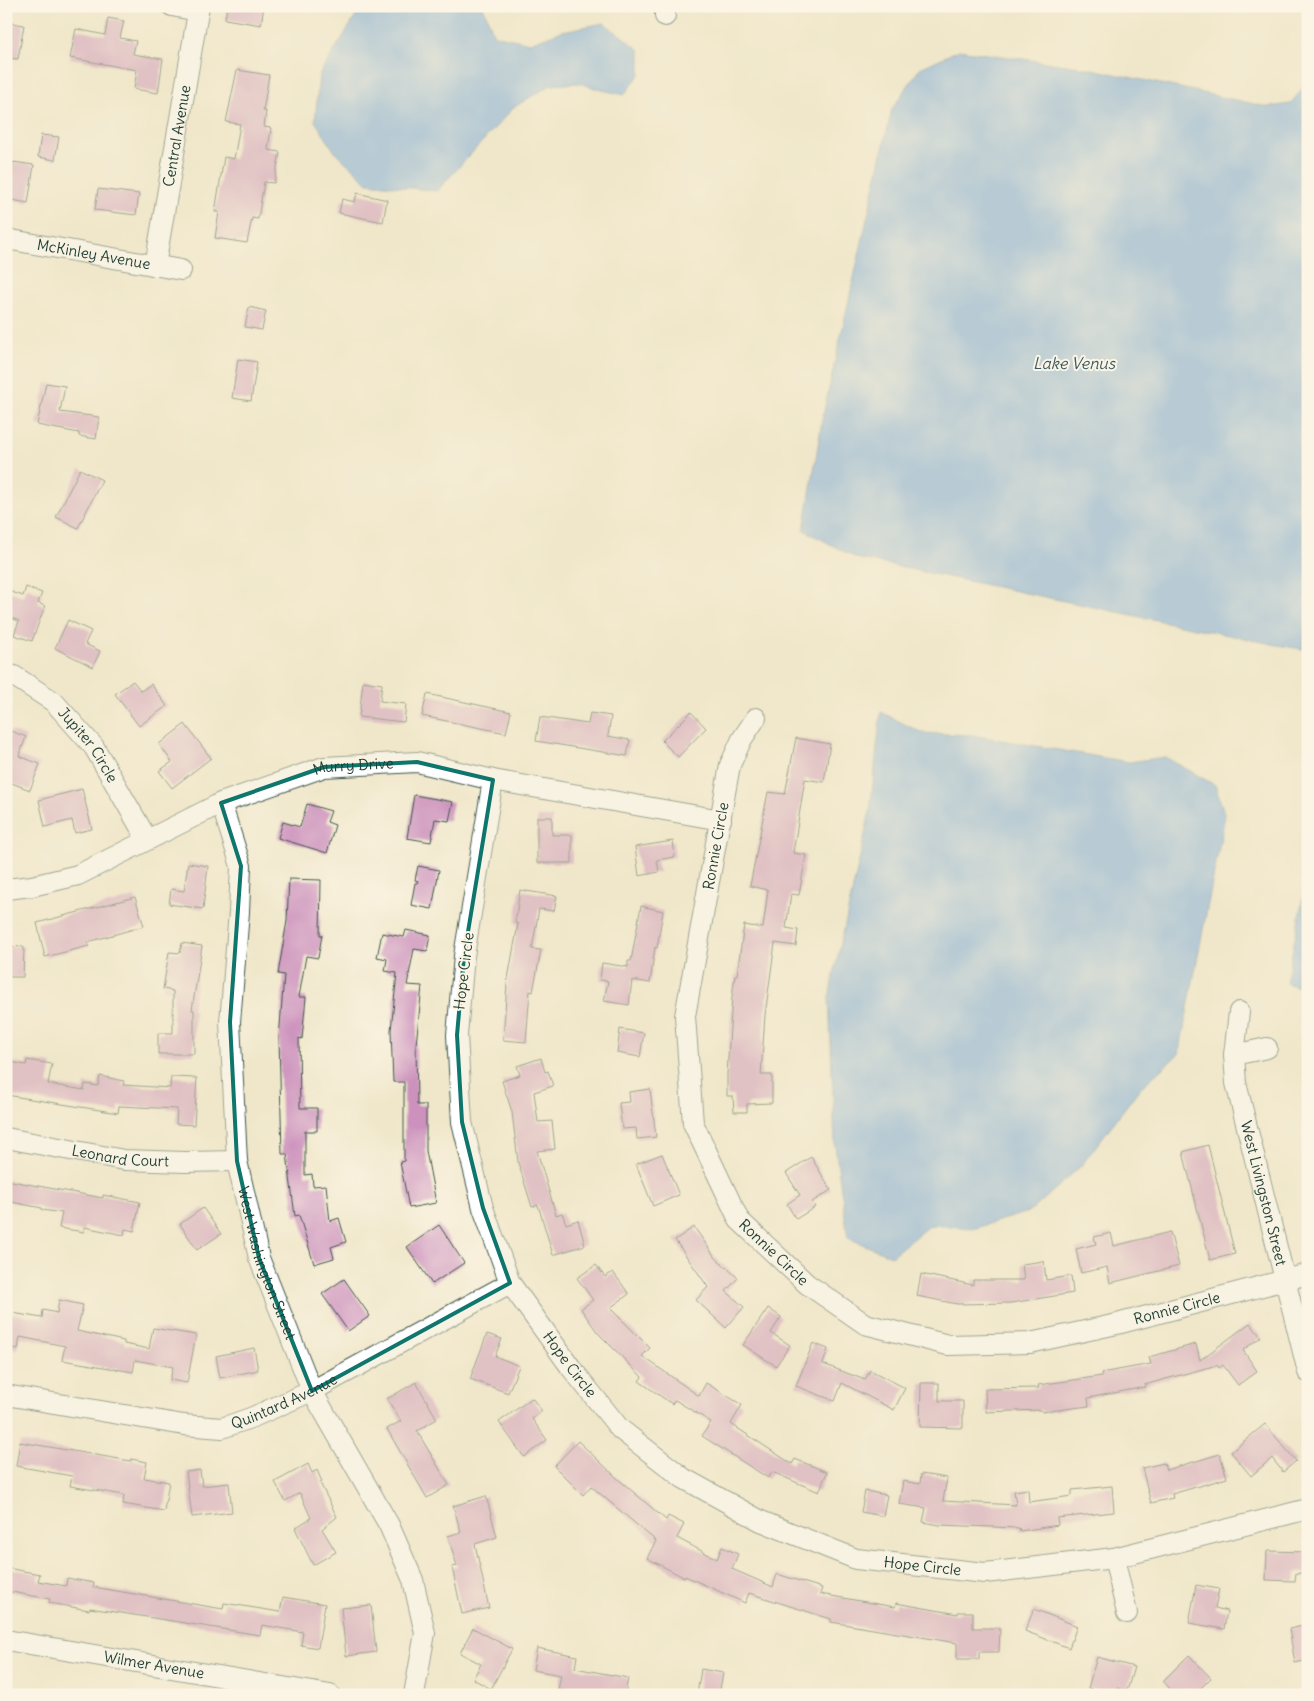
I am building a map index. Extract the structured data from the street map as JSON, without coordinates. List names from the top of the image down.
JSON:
{
  "streets": {
    "street": [
      "Central Avenue",
      "McKinley Avenue",
      "Jupiter Circle",
      "Murry Drive",
      "Ronnie Circle",
      "Hope Circle",
      "Leonard Court",
      "West Livingston Street",
      "West Washington Street",
      "Quintard Avenue",
      "Wilmer Avenue"
    ]
  },
  "crossings": [
    ["Central Avenue", "McKinley Avenue"],
    ["Jupiter Circle", "Murry Drive"],
    ["Murry Drive", "Ronnie Circle"],
    ["Murry Drive", "Hope Circle"],
    ["Murry Drive", "West Washington Street"],
    ["Ronnie Circle", "West Livingston Street"],
    ["Hope Circle", "Quintard Avenue"],
    ["Leonard Court", "West Washington Street"],
    ["West Washington Street", "Quintard Avenue"]
  ],
  "water": ["Lake Venus"]
}
